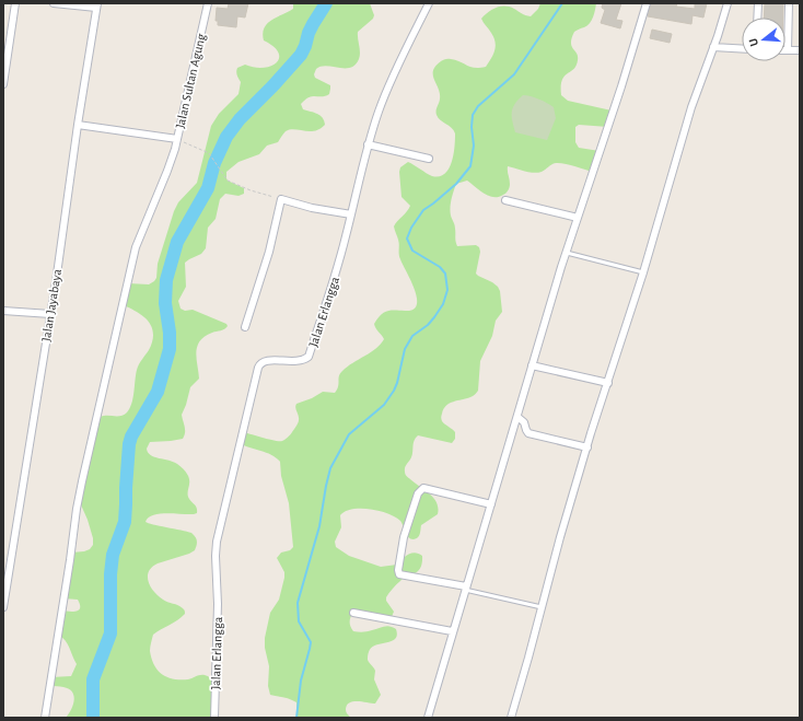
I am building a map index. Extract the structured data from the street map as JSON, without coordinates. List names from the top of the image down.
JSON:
{
  "streets": {
    "street": ["Jalan Sultan Agung", "Jalan Jayabaya", "Jalan Erlangga"]
  },
  "crossings": [
    ["Jalan Sultan Agung", "Jalan Jayabaya"]
  ],
  "north": "left"
}
